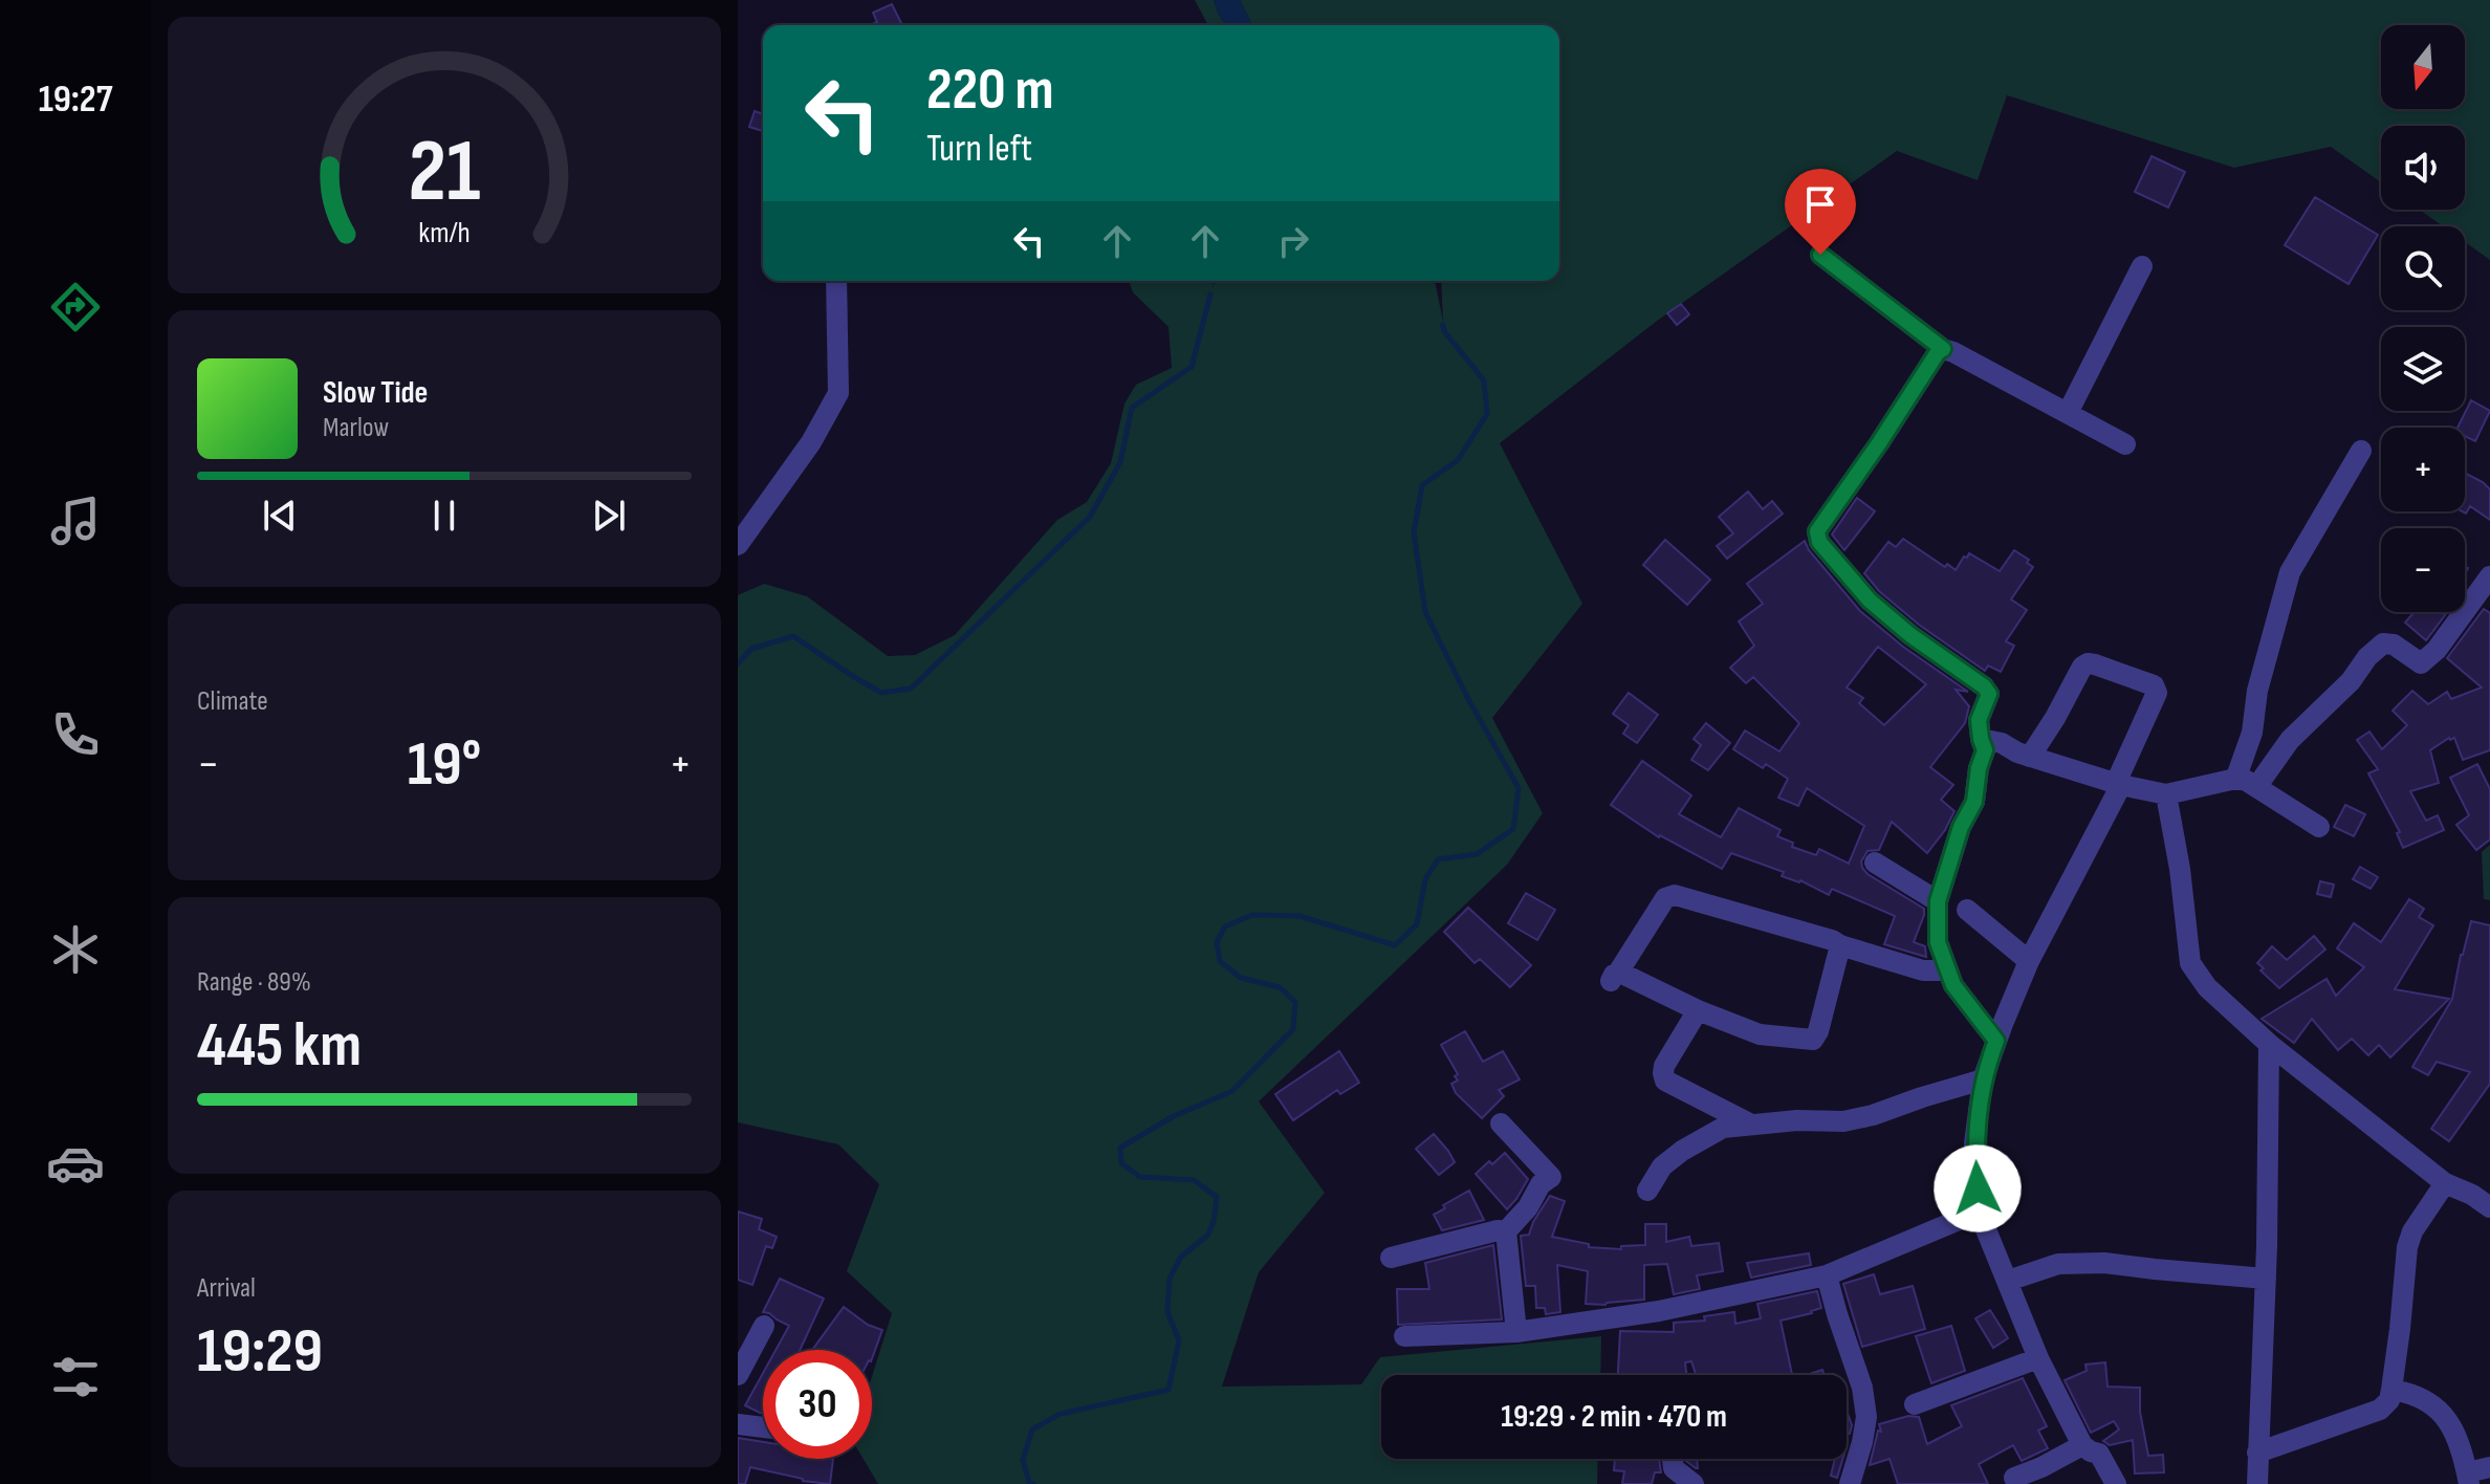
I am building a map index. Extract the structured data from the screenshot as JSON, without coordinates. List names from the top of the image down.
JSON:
{
  "north": "bottom",
  "page": {
    "tabs": "19:27",
    "map_buttons": ["+", "−"],
    "turn": ["220 m", "Turn left"],
    "song": ["Slow Tide", "Marlow"],
    "tile": [
      "Climate",
      ["Range · 89%", "445 km"],
      ["Arrival", "19:29"]
    ],
    "heat": ["−", "19°", "+"],
    "limit": "30",
    "trip": "19:29 · 2 min · 470 m",
    "gauge": ["21", "km/h"]
  }
}
